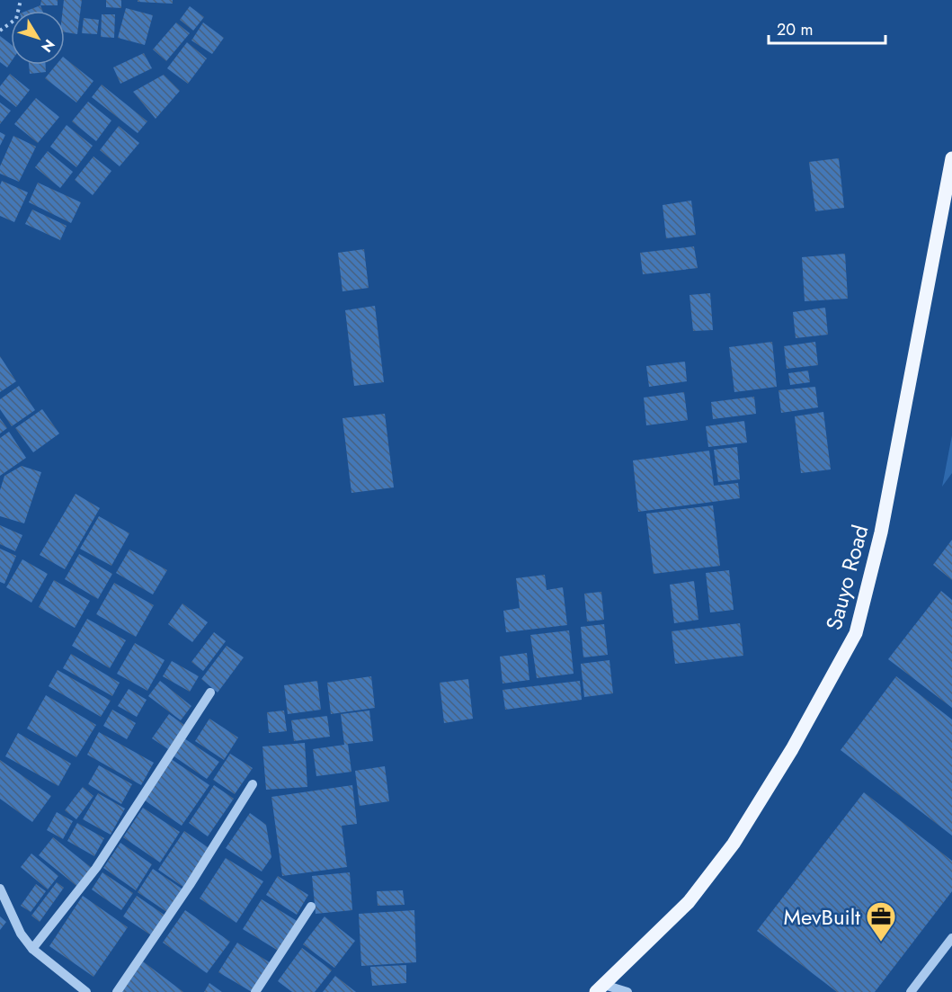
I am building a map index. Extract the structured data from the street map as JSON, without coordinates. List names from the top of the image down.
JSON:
{
  "streets": {
    "main road": ["Sauyo Road"]
  },
  "places": {
    "office": ["MevBuilt"]
  },
  "scale_bar": "20 m",
  "north": "bottom right"
}
